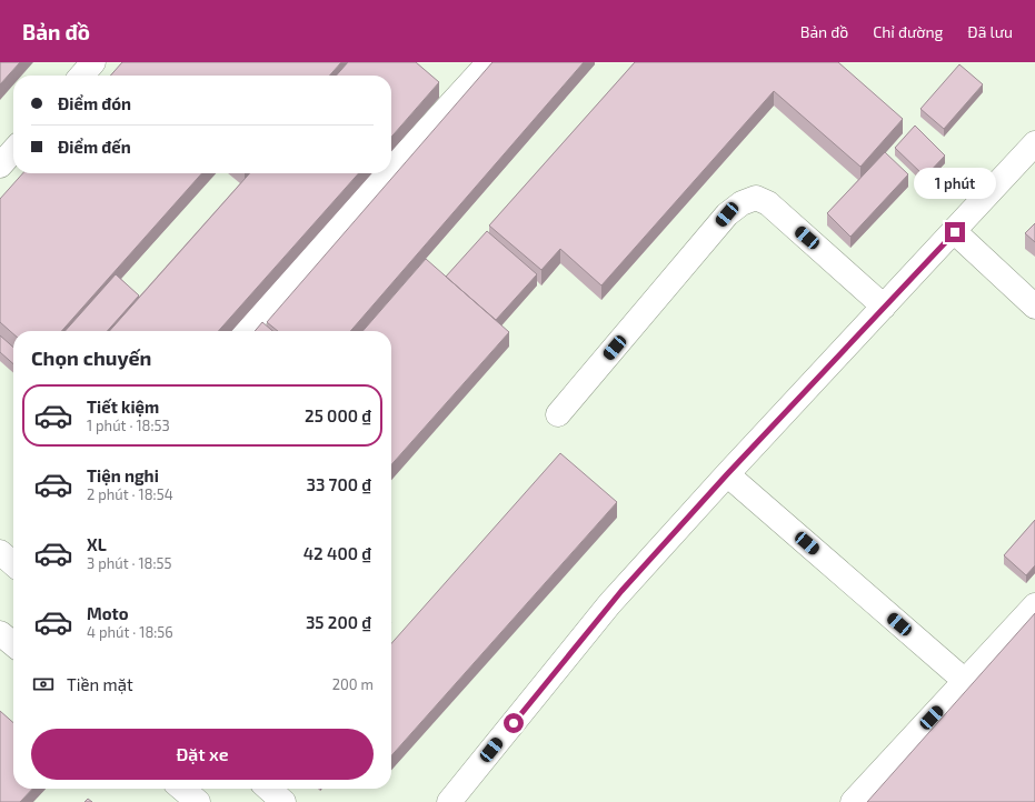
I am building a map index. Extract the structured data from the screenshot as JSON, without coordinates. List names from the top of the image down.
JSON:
{
  "page": {
    "header": "Bản đồ",
    "nav": ["Bản đồ", "Chỉ đường", "Đã lưu"],
    "banner": ["Điểm đón", "Điểm đến"],
    "bubble": "1 phút",
    "heading": "Chọn chuyến",
    "list": [
      {
        "name": "Tiết kiệm",
        "note": "1 phút · 18:53",
        "value": "25 000 ₫"
      },
      {
        "name": "Tiện nghi",
        "note": "2 phút · 18:54",
        "value": "33 700 ₫"
      },
      {
        "name": "XL",
        "note": "3 phút · 18:55",
        "value": "42 400 ₫"
      },
      {
        "name": "Moto",
        "note": "4 phút · 18:56",
        "value": "35 200 ₫"
      }
    ],
    "pay": ["Tiền mặt", "200 m"],
    "buttons": "Đặt xe"
  }
}
